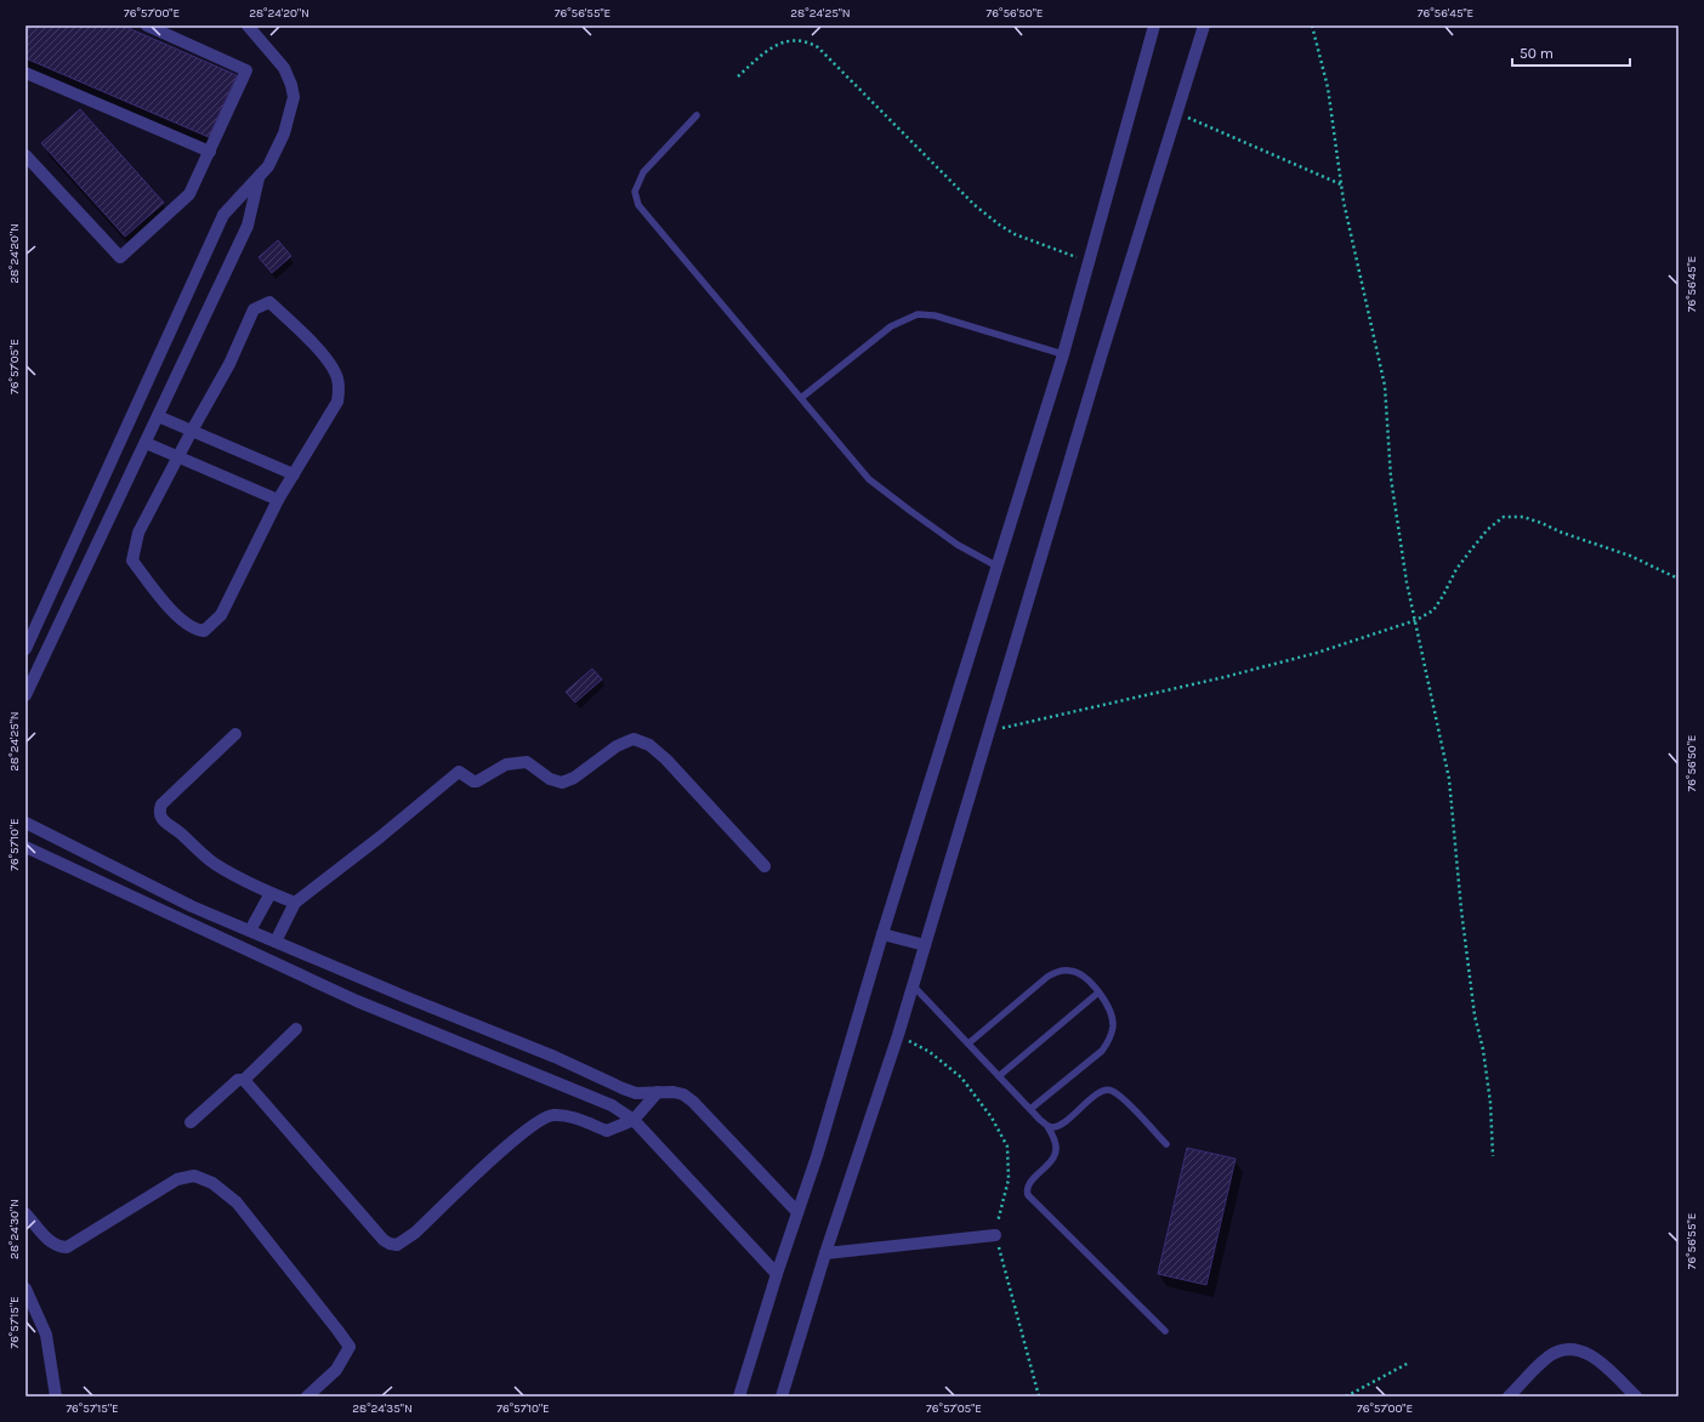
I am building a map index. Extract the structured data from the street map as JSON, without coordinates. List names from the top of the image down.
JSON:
{
  "scale_bar": "50 m",
  "coordinates": [
    "76°57'00\"E",
    "28°24'20\"N",
    "76°56'55\"E",
    "28°24'25\"N",
    "76°56'50\"E",
    "76°56'45\"E",
    "76°57'05\"E",
    "76°57'10\"E",
    "28°24'30\"N",
    "76°57'15\"E",
    "28°24'35\"N"
  ]
}
